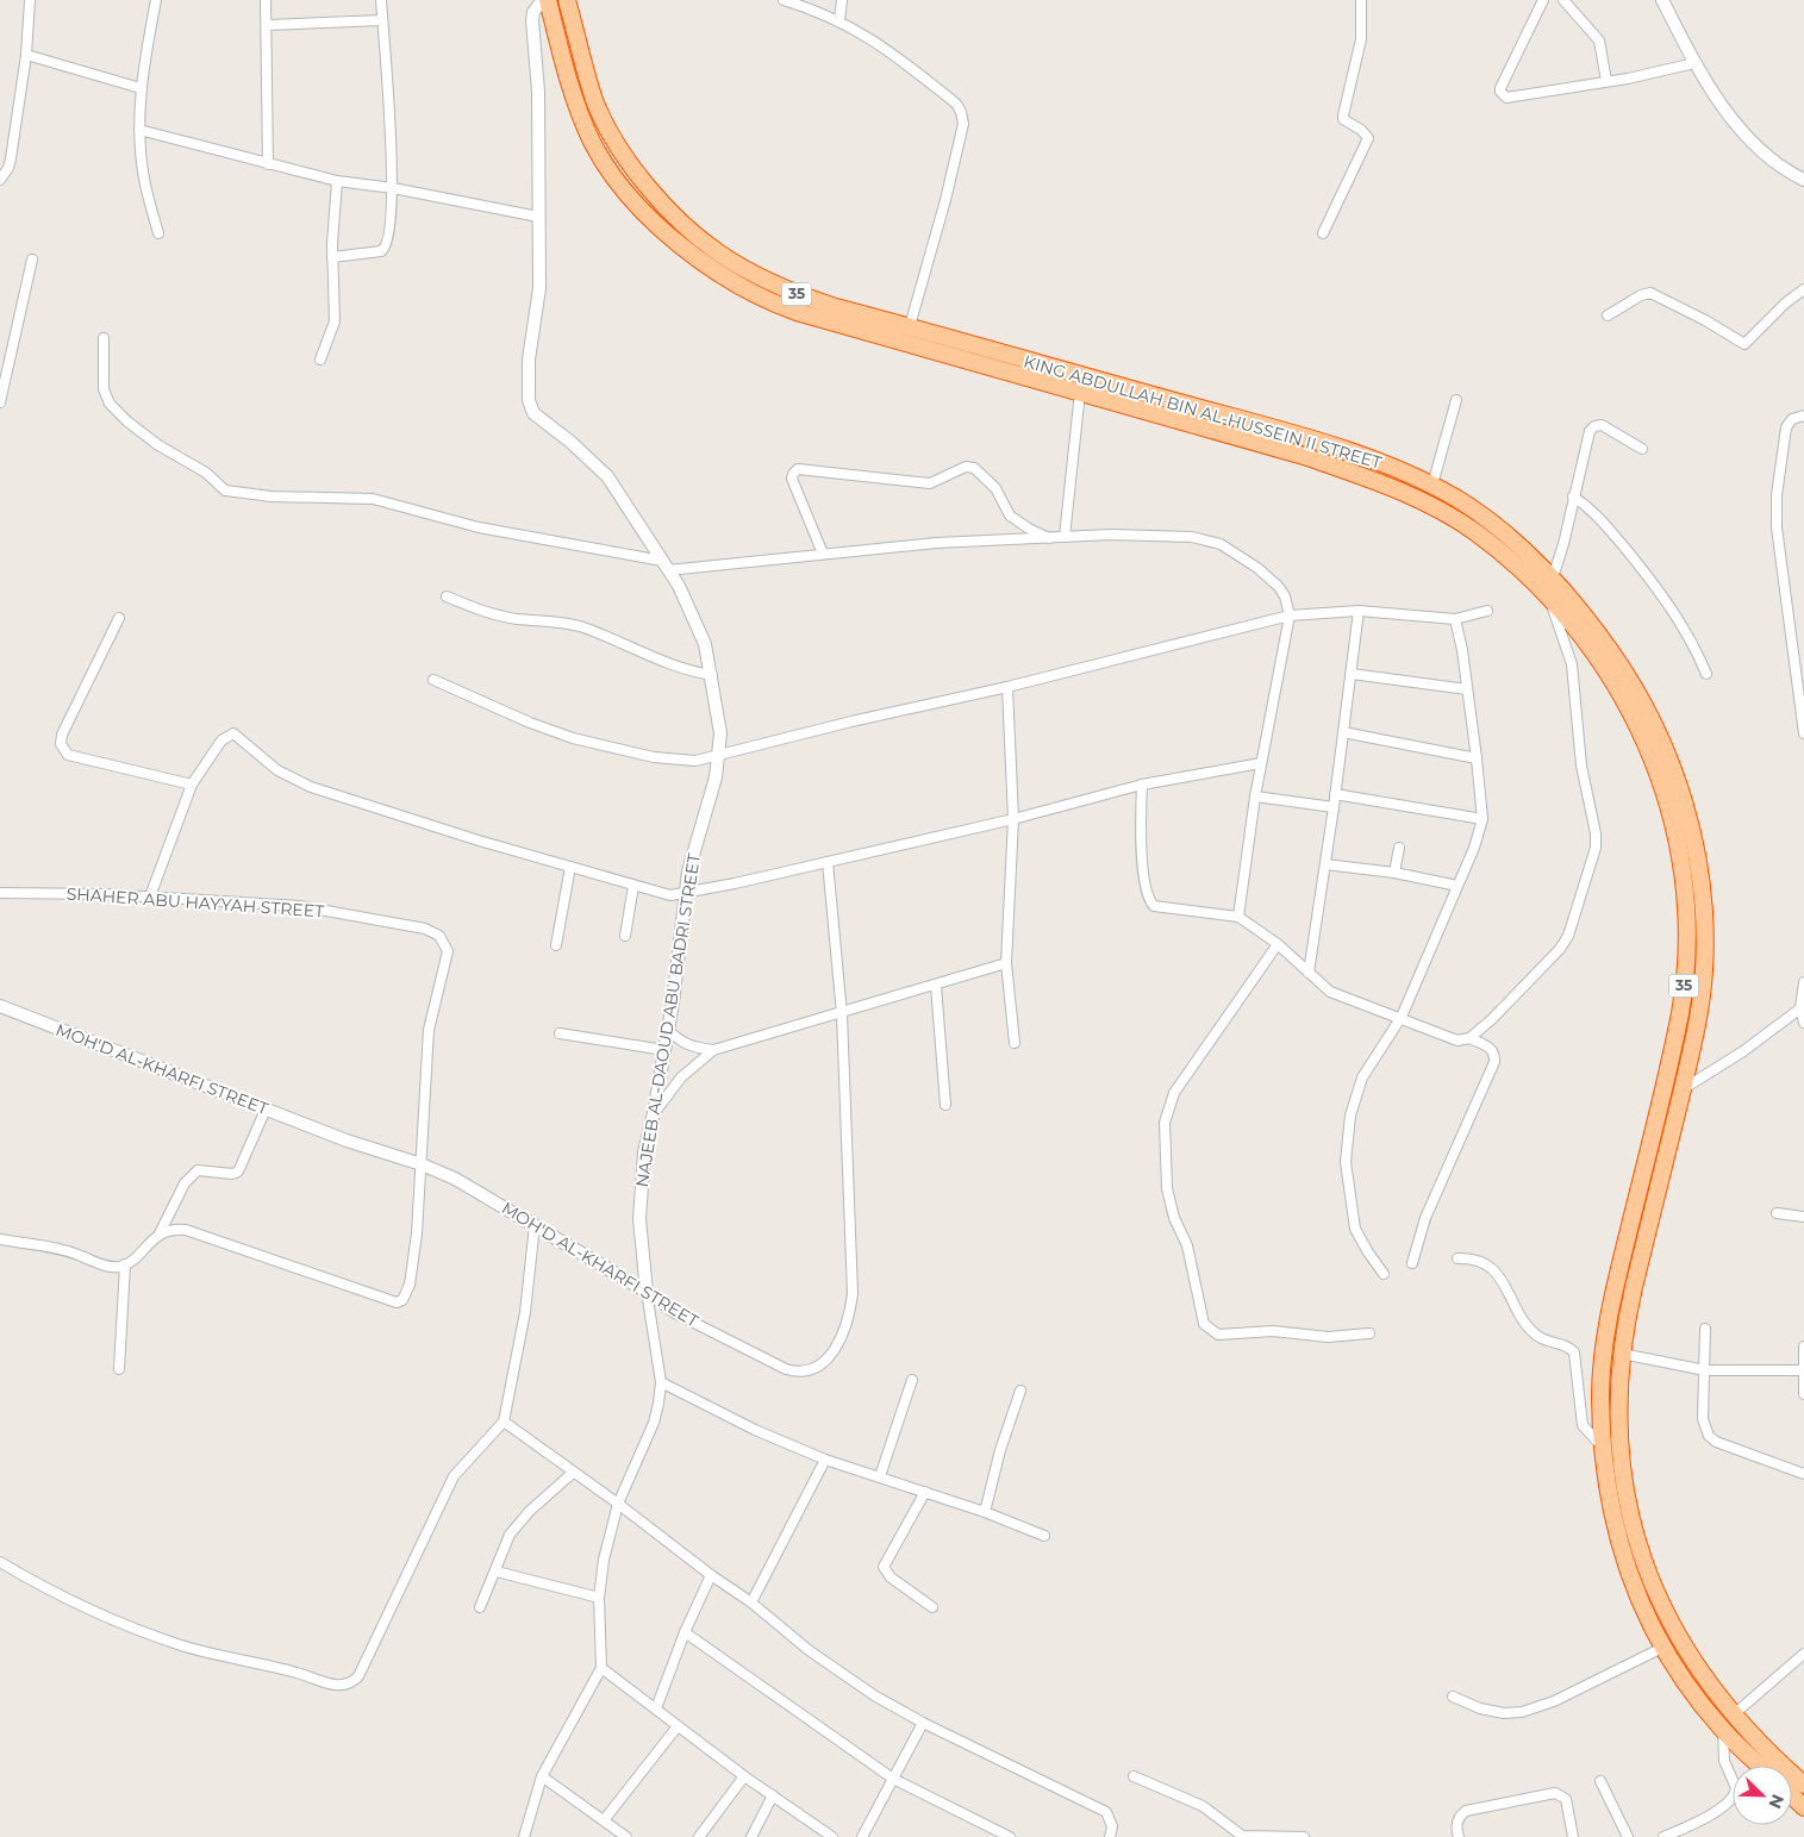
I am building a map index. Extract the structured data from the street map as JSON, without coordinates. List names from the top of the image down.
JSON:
{
  "streets": {
    "highway": ["35", "KING ABDULLAH BIN AL-HUSSEIN II STREET"],
    "street": ["SHAHER ABU HAYYAH STREET", "NAJEEB AL-DAOUD ABU BADRI STREET", "MOH'D AL-KHARFI STREET"]
  },
  "crossings": [
    ["SHAHER ABU HAYYAH STREET", "MOH'D AL-KHARFI STREET"],
    ["NAJEEB AL-DAOUD ABU BADRI STREET", "MOH'D AL-KHARFI STREET"]
  ],
  "north": "bottom right"
}
